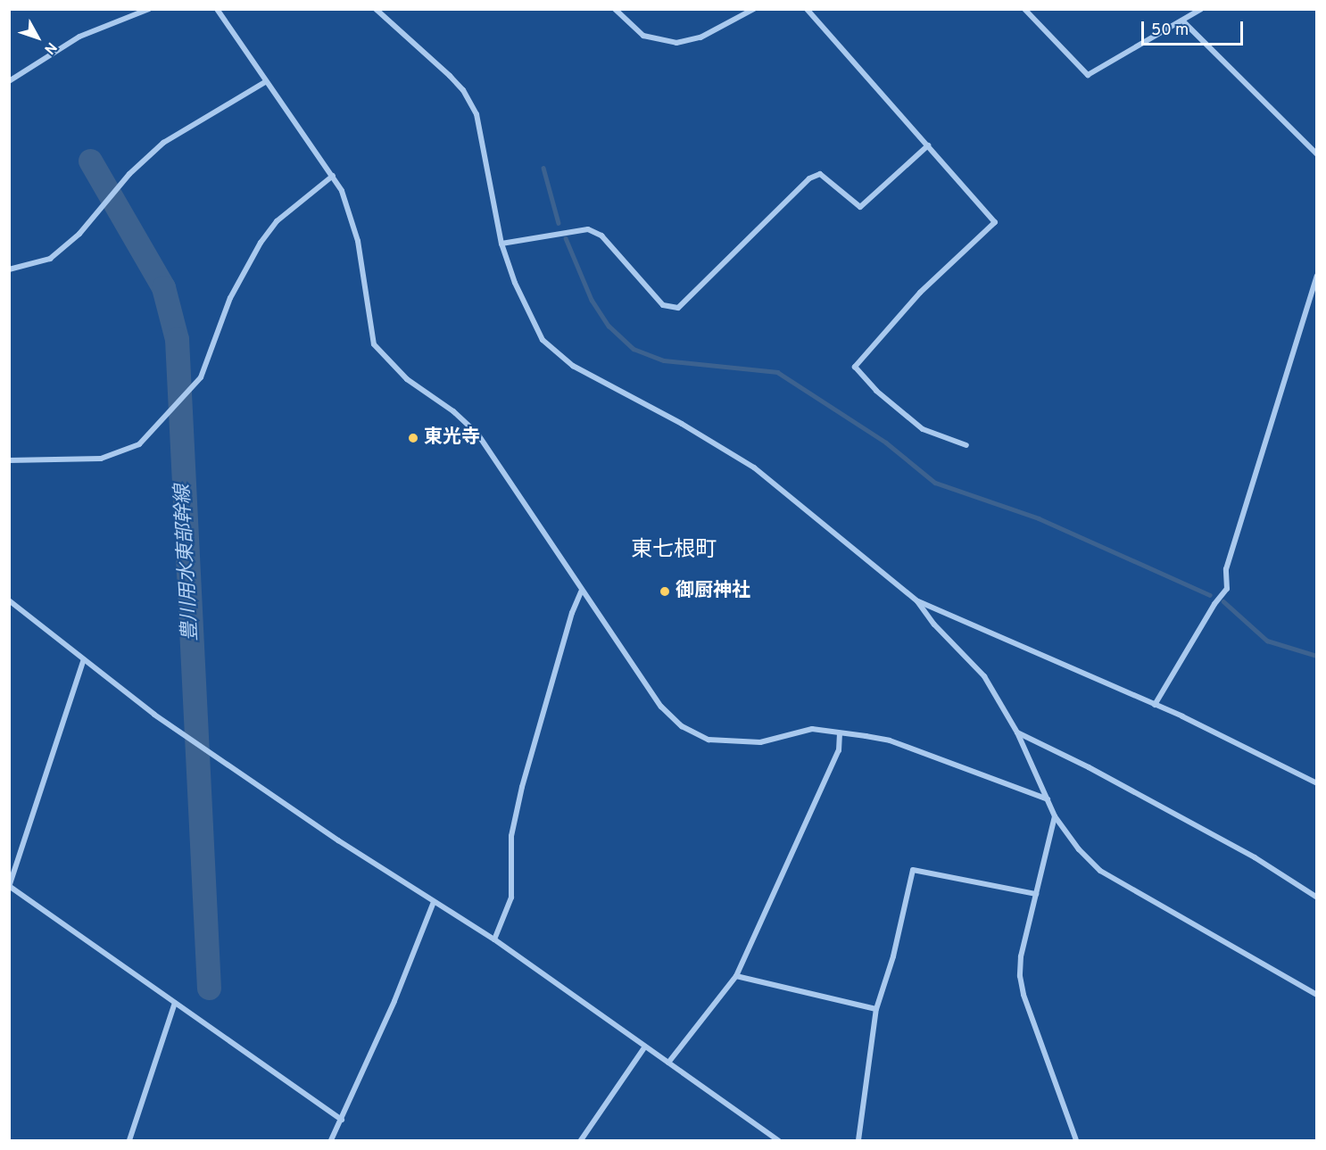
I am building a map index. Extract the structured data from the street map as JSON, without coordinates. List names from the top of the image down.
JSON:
{
  "districts": ["東七根町"],
  "water": ["豊川用水東部幹線"],
  "places": ["東光寺", "御厨神社"],
  "scale_bar": "50 m",
  "north": "bottom right"
}
